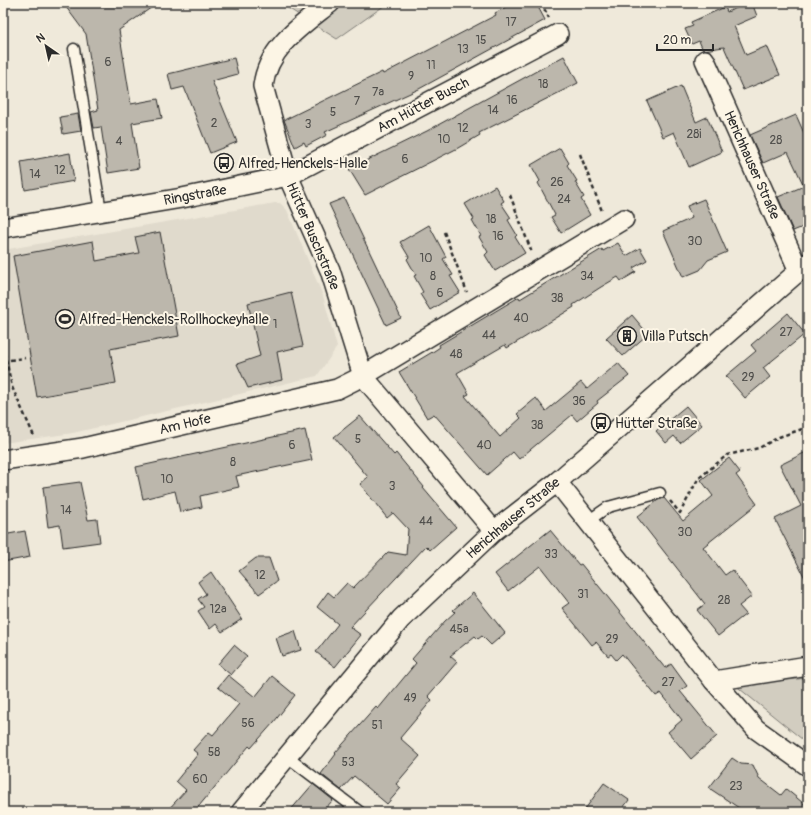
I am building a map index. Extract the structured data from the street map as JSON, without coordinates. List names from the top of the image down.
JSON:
{
  "streets": {
    "street": [
      "Am Hütter Busch",
      "Herichhauser Straße",
      "Ringstraße",
      "Hütter Buschstraße",
      "Am Hofe"
    ]
  },
  "crossings": [
    ["Am Hütter Busch", "Ringstraße"],
    ["Am Hütter Busch", "Hütter Buschstraße"],
    ["Herichhauser Straße", "Hütter Buschstraße"],
    ["Ringstraße", "Hütter Buschstraße"],
    ["Hütter Buschstraße", "Am Hofe"]
  ],
  "places": {
    "bus stop": ["Alfred-Henckels-Halle", "Hütter Straße"],
    "sports": ["Alfred-Henckels-Rollhockeyhalle"],
    "building": ["Villa Putsch"]
  },
  "house_numbers": [
    "17",
    "15",
    "13",
    "6",
    "11",
    "9",
    "18",
    "7a",
    "16",
    "7",
    "14",
    "5",
    "2",
    "3",
    "12",
    "28i",
    "10",
    "28",
    "4",
    "6",
    "12",
    "14",
    "26",
    "24",
    "18",
    "16",
    "30",
    "10",
    "8",
    "34",
    "6",
    "38",
    "40",
    "1",
    "27",
    "44",
    "48",
    "29",
    "36",
    "38",
    "5",
    "6",
    "40",
    "8",
    "10",
    "3",
    "14",
    "44",
    "30",
    "33",
    "12",
    "31",
    "28",
    "12a",
    "45a",
    "29",
    "27",
    "49",
    "56",
    "51",
    "58",
    "53",
    "60",
    "23"
  ],
  "scale_bar": "20 m",
  "north": "top left"
}
